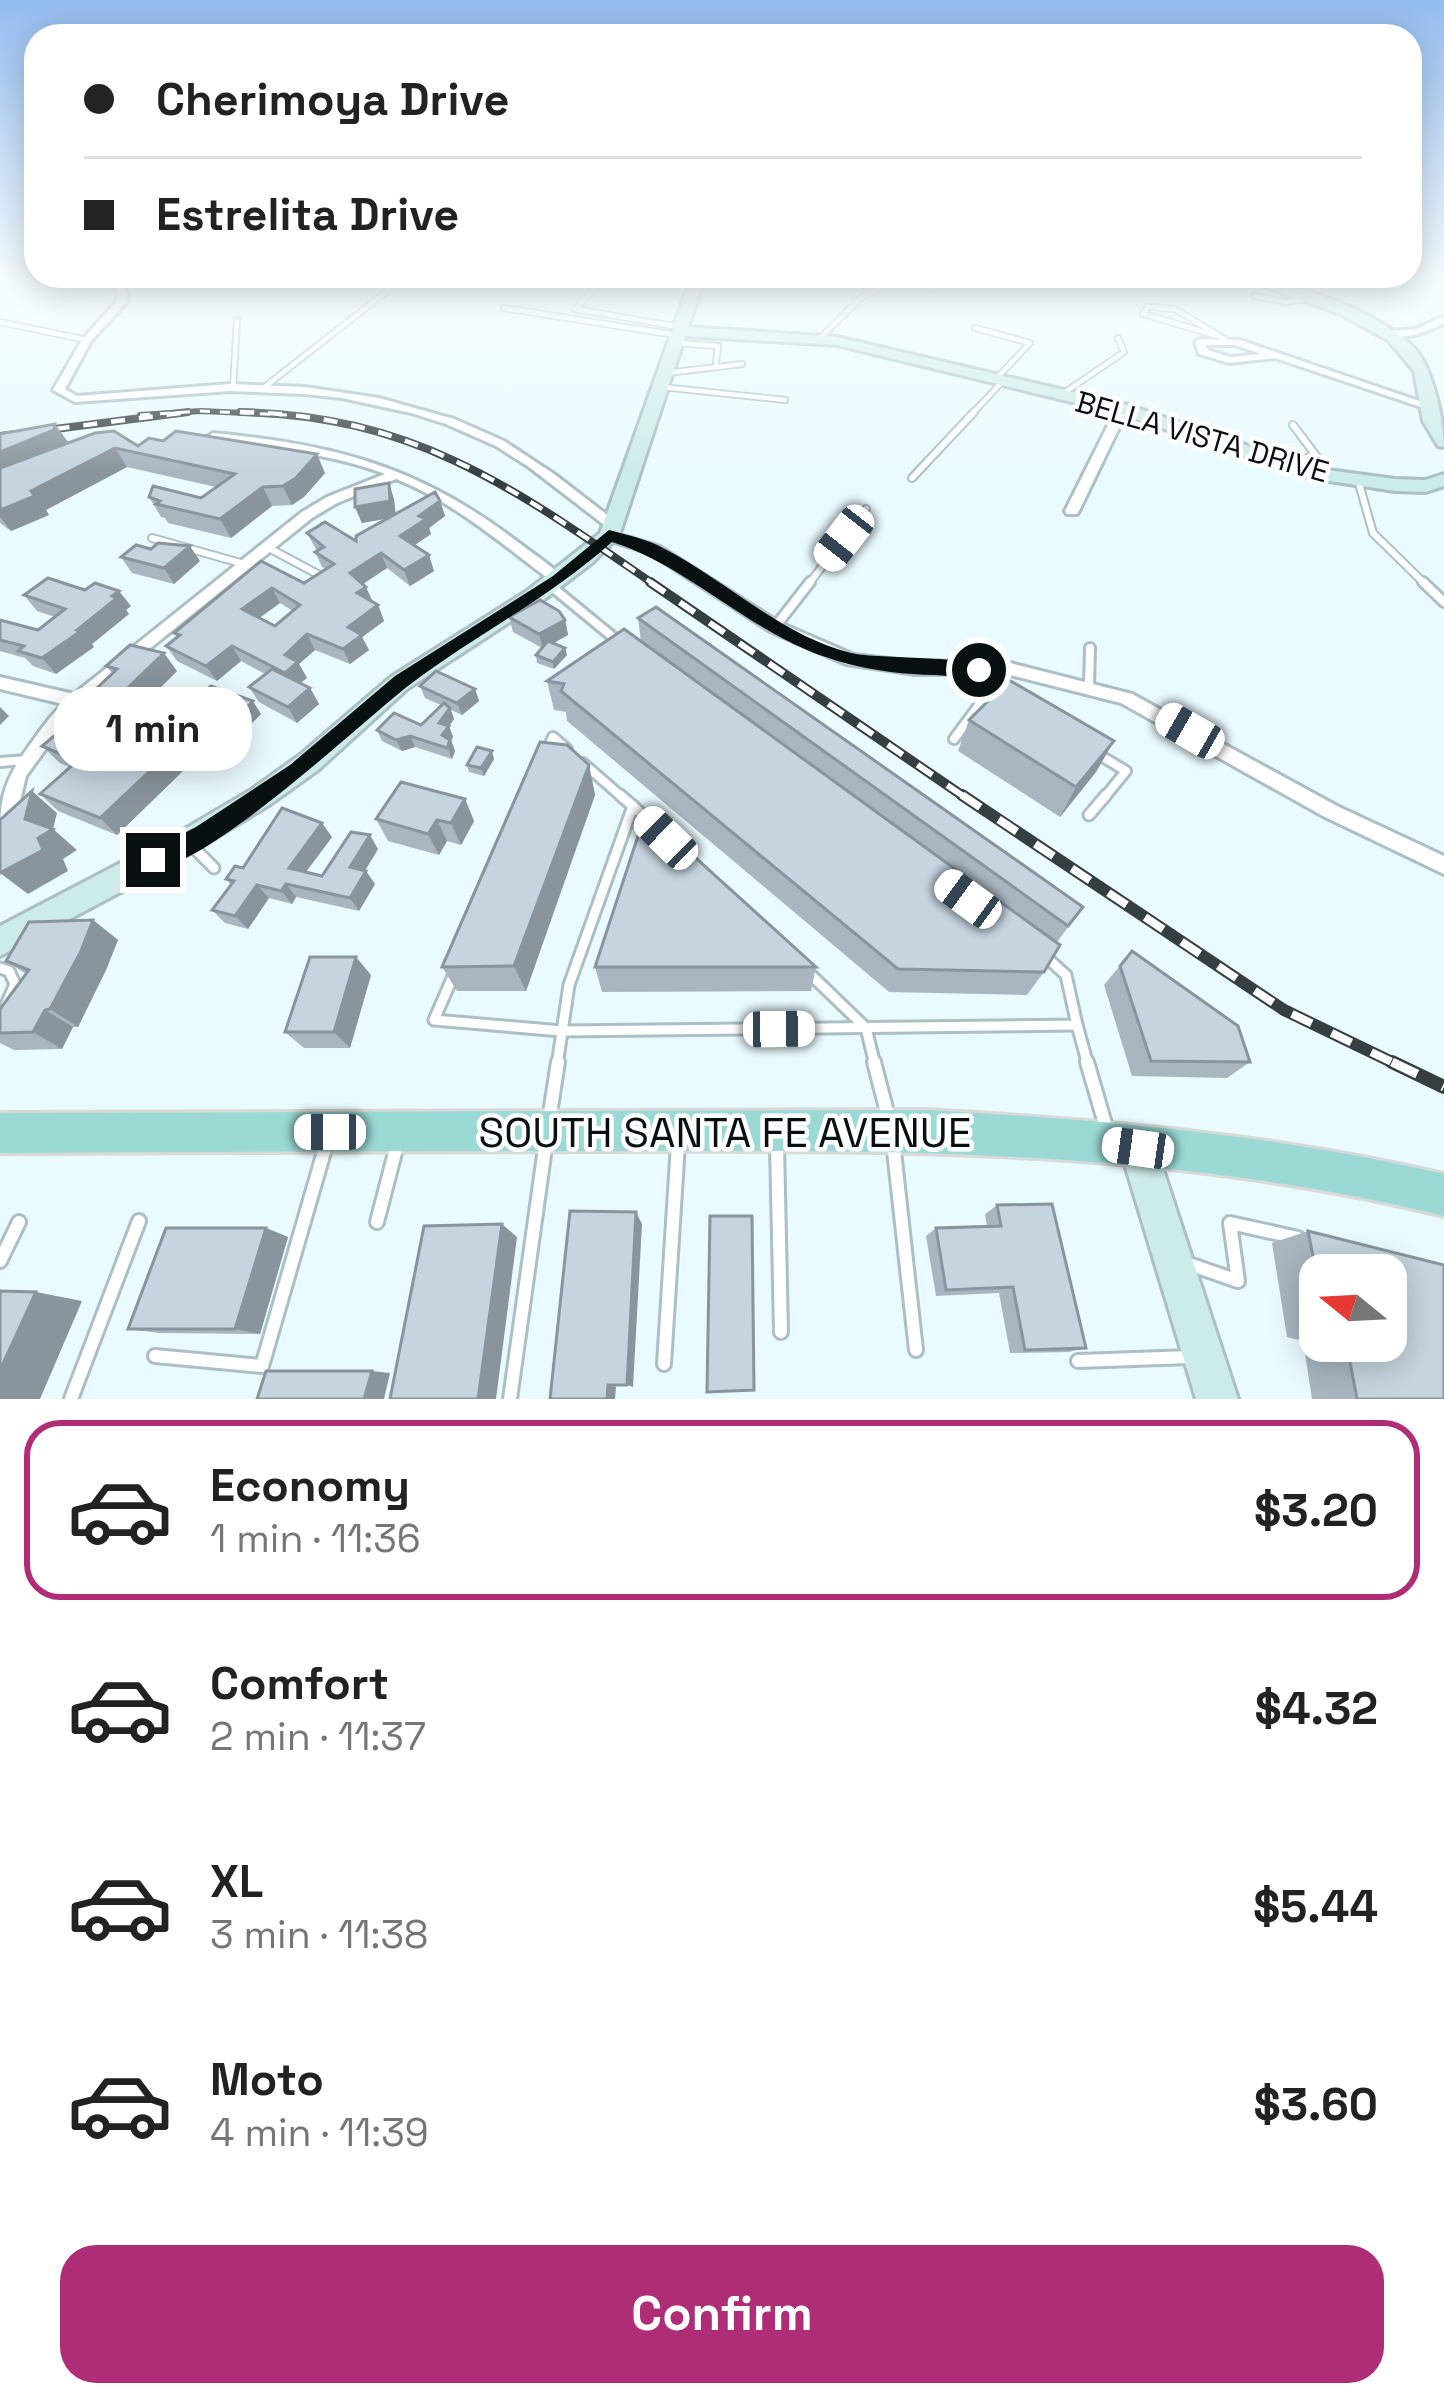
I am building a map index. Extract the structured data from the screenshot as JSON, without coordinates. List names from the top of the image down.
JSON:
{
  "streets": {
    "main road": ["SOUTH SANTA FE AVENUE"],
    "street": ["BELLA VISTA DRIVE"]
  },
  "north": "left",
  "page": {
    "banner": ["Cherimoya Drive", "Estrelita Drive"],
    "bubble": "1 min",
    "list": [
      {
        "name": "Economy",
        "note": "1 min · 11:36",
        "value": "$3.20"
      },
      {
        "name": "Comfort",
        "note": "2 min · 11:37",
        "value": "$4.32"
      },
      {
        "name": "XL",
        "note": "3 min · 11:38",
        "value": "$5.44"
      },
      {
        "name": "Moto",
        "note": "4 min · 11:39",
        "value": "$3.60"
      }
    ],
    "buttons": "Confirm"
  }
}
